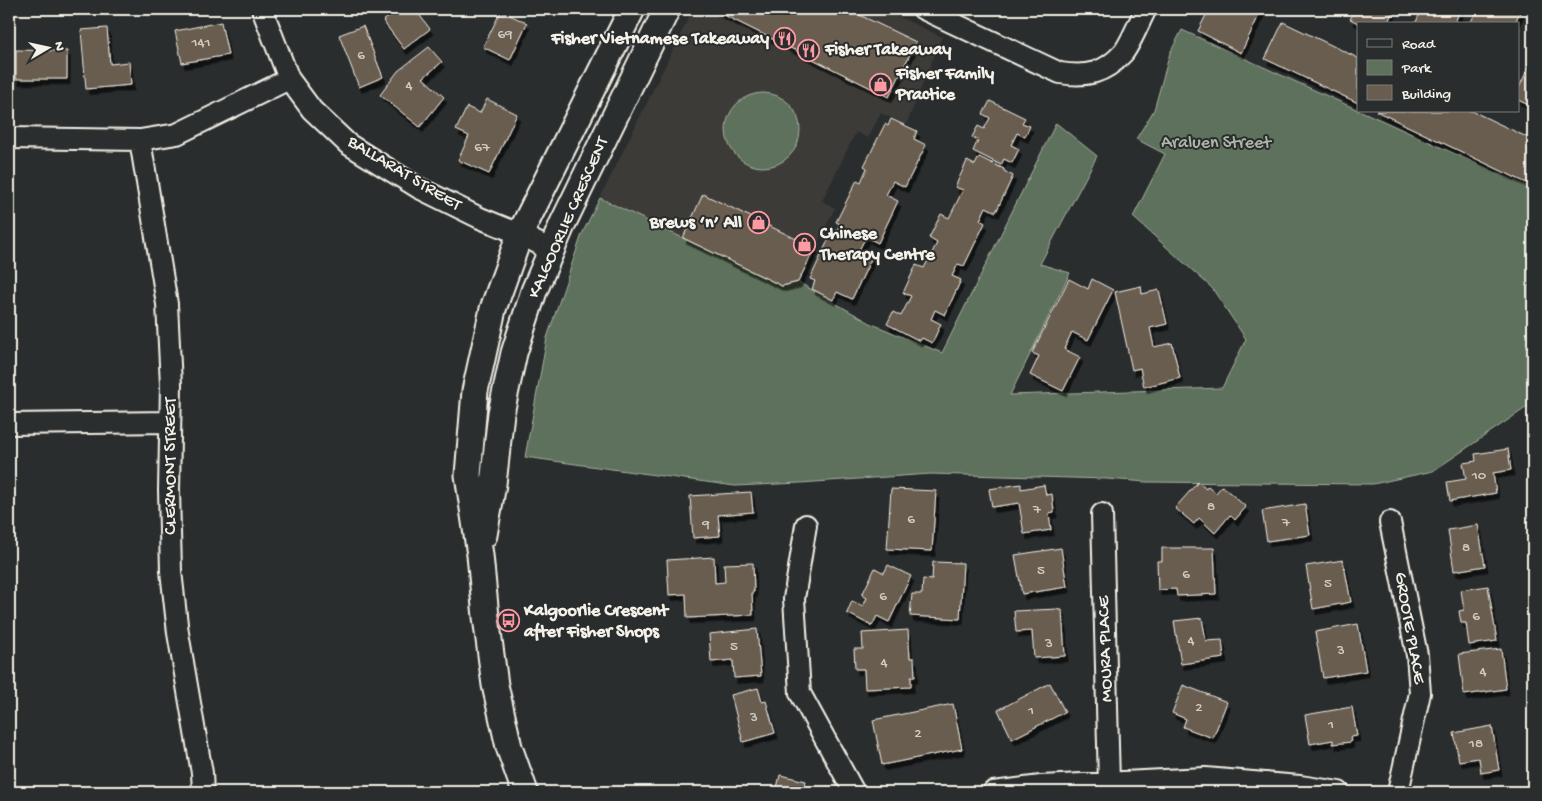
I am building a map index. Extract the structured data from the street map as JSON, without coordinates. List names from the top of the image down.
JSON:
{
  "streets": {
    "street": [
      "BALLARAT STREET",
      "KALGOORLIE CRESCENT",
      "CLERMONT STREET",
      "GROOTE PLACE",
      "MOURA PLACE"
    ]
  },
  "crossings": [
    ["BALLARAT STREET", "KALGOORLIE CRESCENT"]
  ],
  "parks": ["Araluen Street"],
  "places": {
    "restaurant": ["Fisher Vietnamese Takeaway", "Fisher Takeaway"],
    "shop": ["Fisher Family Practice", "Brews ‘n’ All", "Chinese Therapy Centre"],
    "bus stop": ["Kalgoorlie Crescent after Fisher Shops"]
  },
  "house_numbers": [
    "69",
    "141",
    "6",
    "4",
    "67",
    "10",
    "8",
    "7",
    "6",
    "7",
    "9",
    "8",
    "5",
    "6",
    "5",
    "6",
    "6",
    "4",
    "3",
    "5",
    "3",
    "4",
    "4",
    "2",
    "1",
    "3",
    "1",
    "2",
    "18"
  ],
  "legend": ["Road", "Park", "Building"],
  "north": "right"
}
